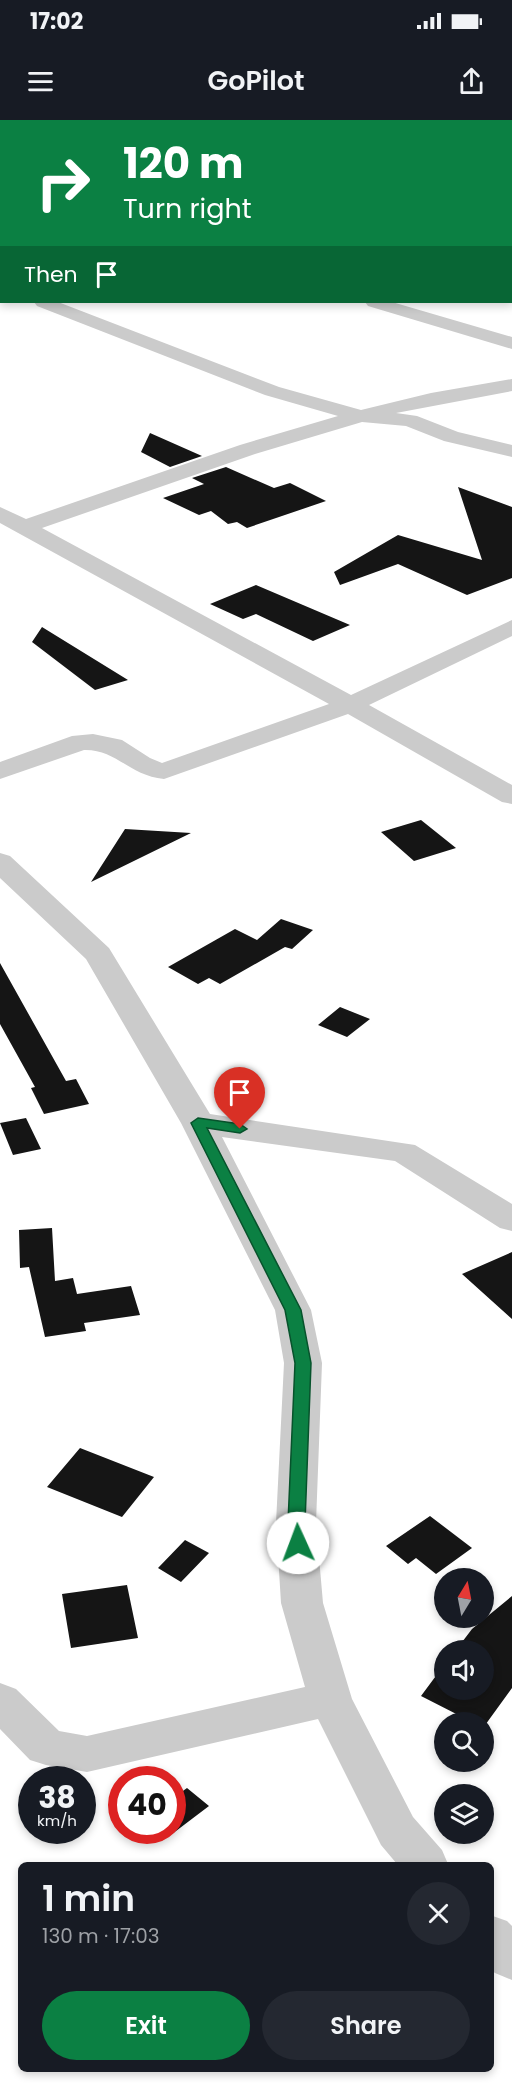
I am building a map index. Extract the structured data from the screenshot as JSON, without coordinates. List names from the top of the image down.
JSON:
{
  "north": "top",
  "page": {
    "status": "17:02",
    "header": "GoPilot",
    "turn": ["120 m", "Turn right"],
    "then": "Then",
    "speed": "38 km/h",
    "limit": "40",
    "heading": ["1 min", "130 m · 17:03"],
    "buttons": ["Exit", "Share"]
  }
}
